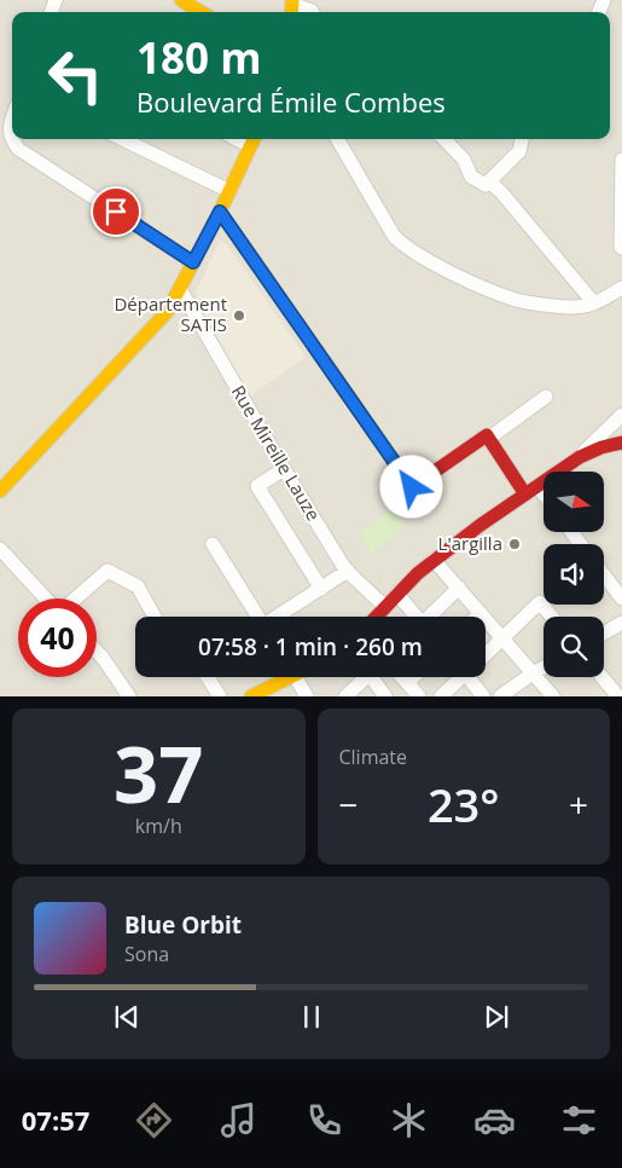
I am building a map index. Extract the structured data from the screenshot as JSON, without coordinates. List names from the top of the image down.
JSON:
{
  "streets": {
    "street": ["Rue Mireille Lauze"]
  },
  "places": ["Département SATIS", "L'argilla"],
  "north": "right",
  "page": {
    "turn": ["180 m", "Boulevard Émile Combes"],
    "limit": "40",
    "trip": "07:58 · 1 min · 260 m",
    "tile": [
      ["37", "km/h"],
      "Climate"
    ],
    "heat": ["−", "23°", "+"],
    "song": ["Blue Orbit", "Sona"],
    "tabs": "07:57"
  }
}
